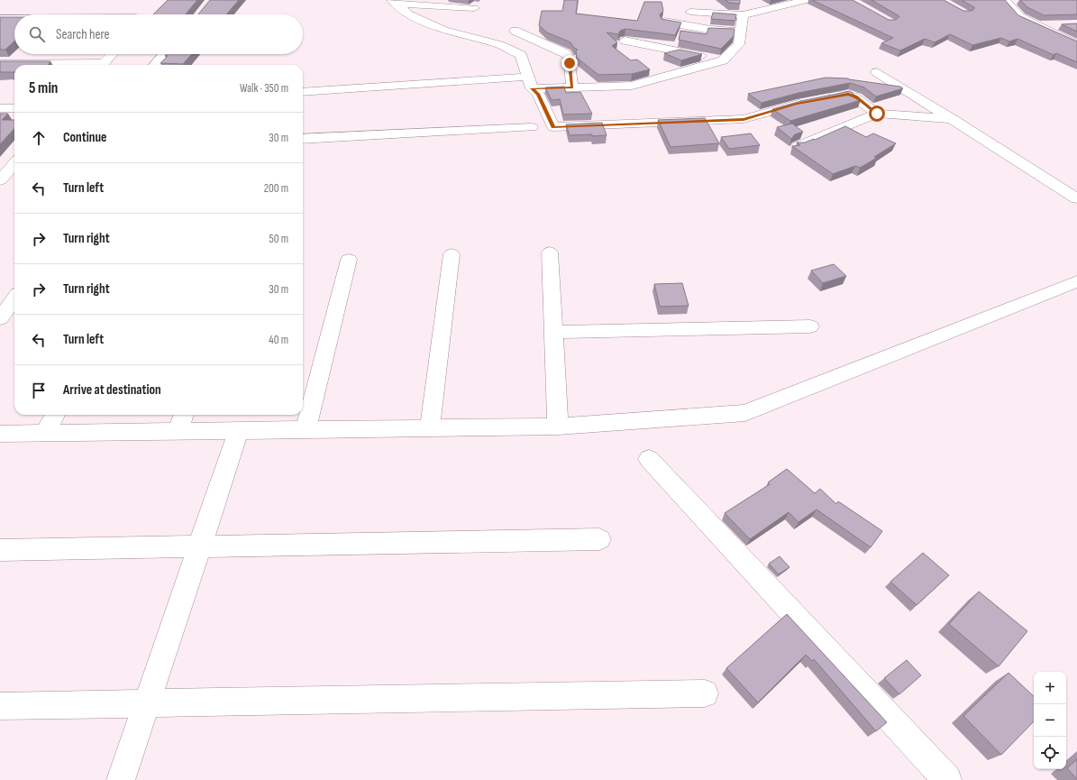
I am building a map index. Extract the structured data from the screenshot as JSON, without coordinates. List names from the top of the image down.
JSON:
{
  "page": {
    "search": "Search here",
    "heading": ["5 min", "Walk · 350 m"],
    "list": [
      ["Continue", "30 m"],
      ["Turn left", "200 m"],
      ["Turn right", "50 m"],
      ["Turn right", "30 m"],
      ["Turn left", "40 m"],
      "Arrive at destination"
    ],
    "map_buttons": ["+", "−"]
  }
}
